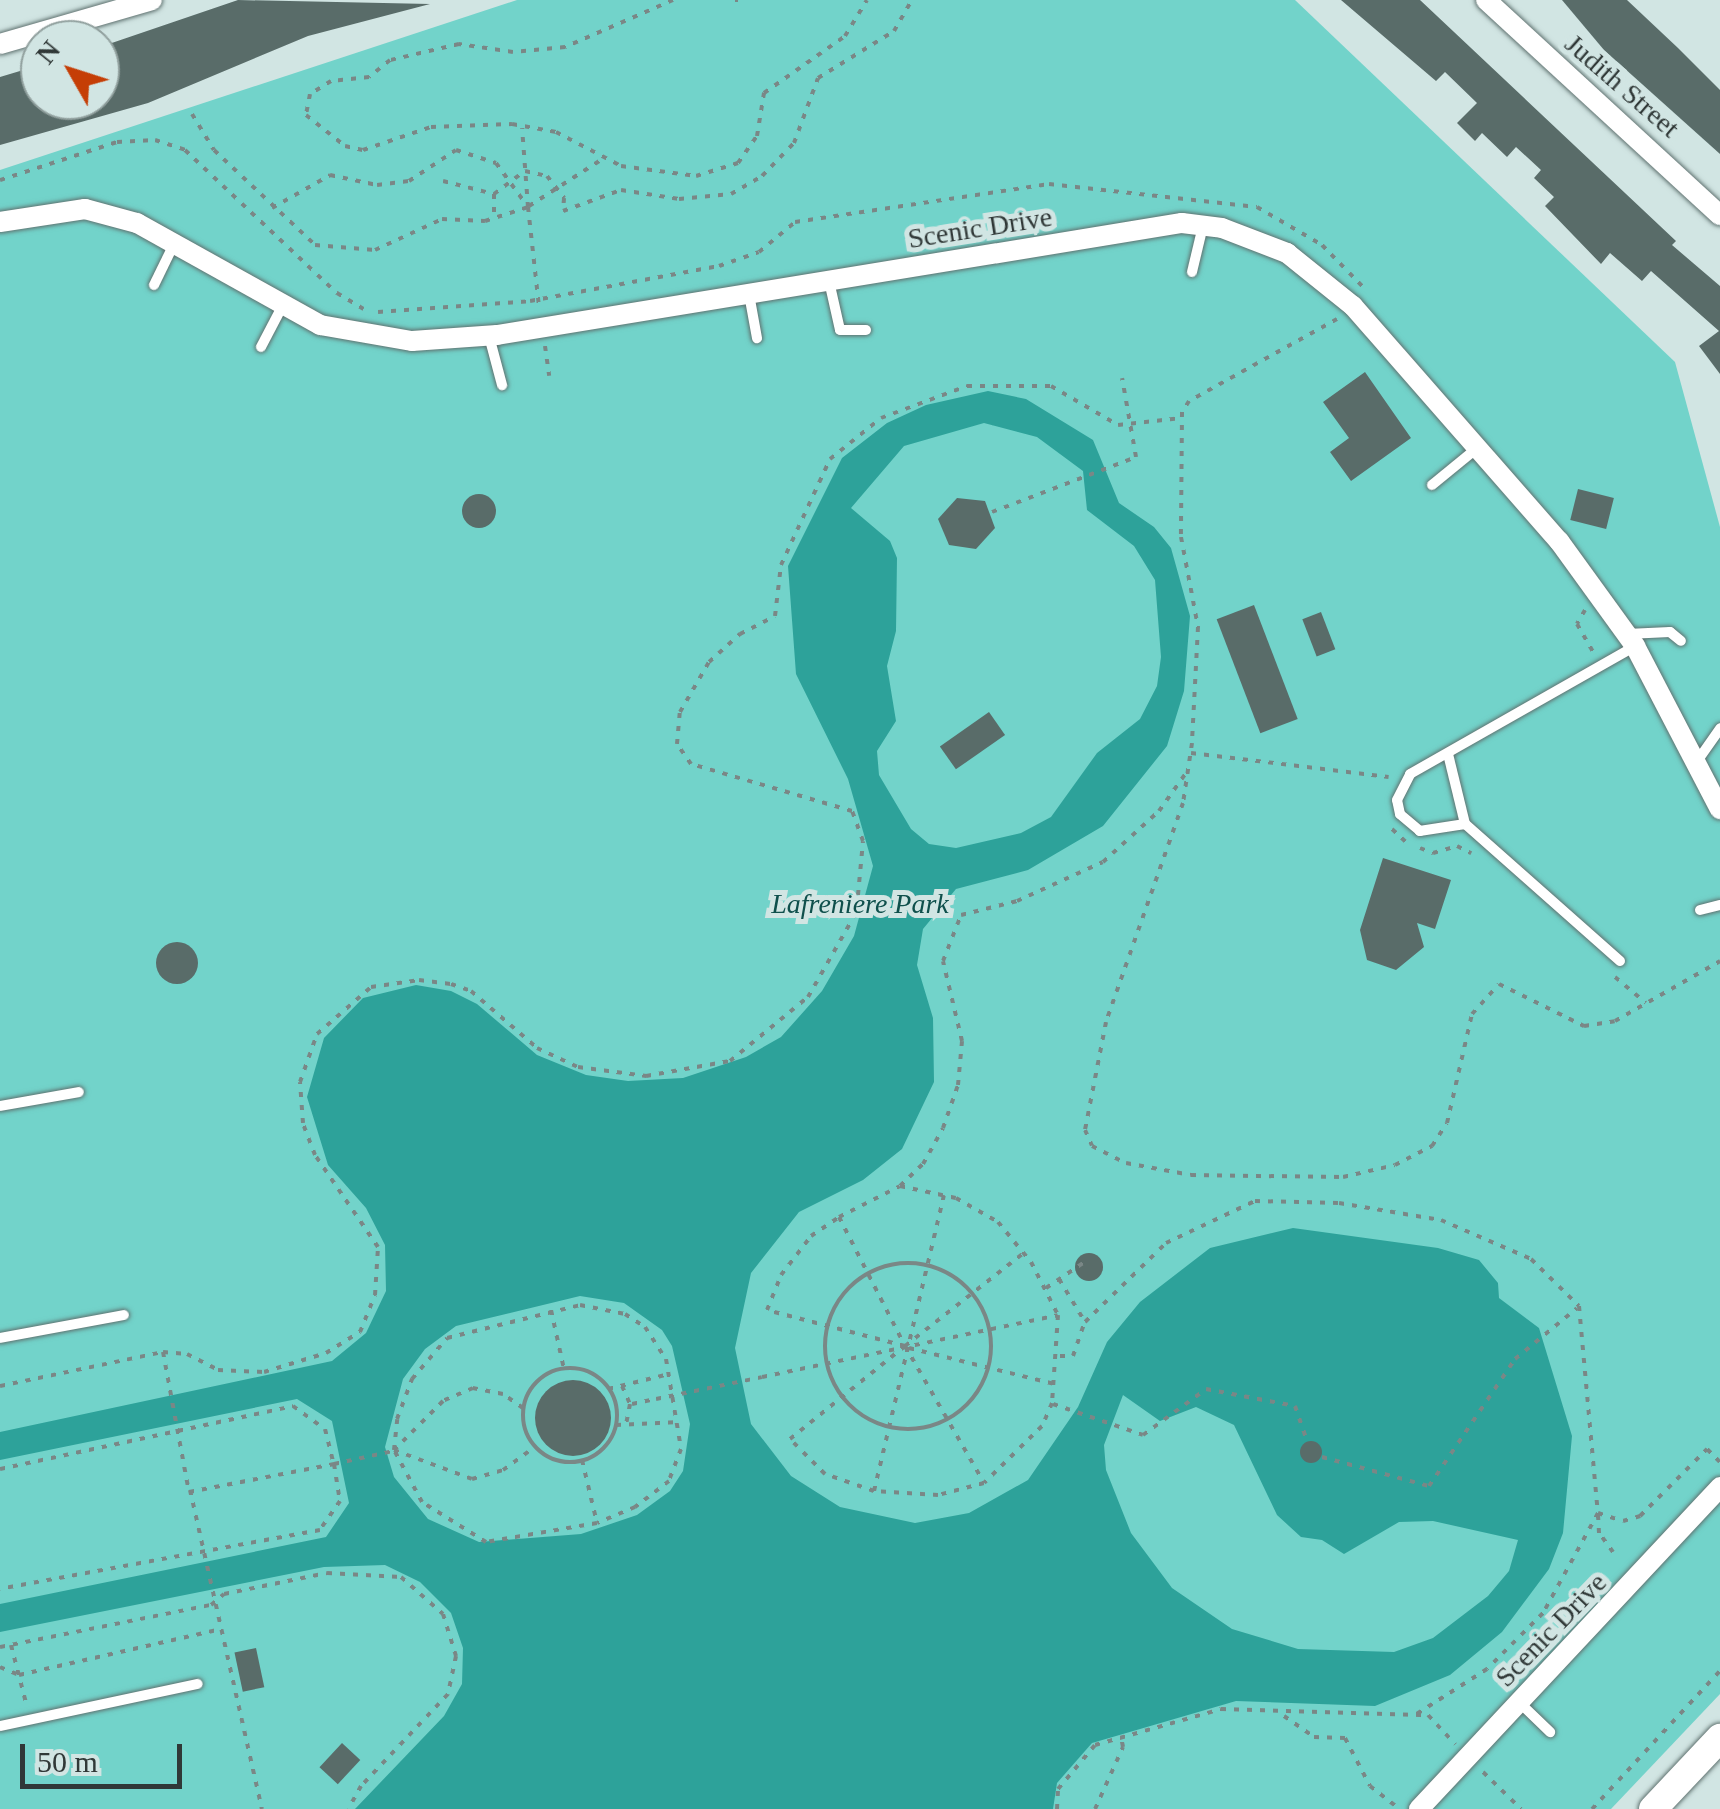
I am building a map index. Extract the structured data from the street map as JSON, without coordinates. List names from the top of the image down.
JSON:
{
  "streets": {
    "street": ["Judith Street", "Scenic Drive"]
  },
  "parks": ["Lafreniere Park"],
  "scale_bar": "50 m",
  "north": "top left"
}
